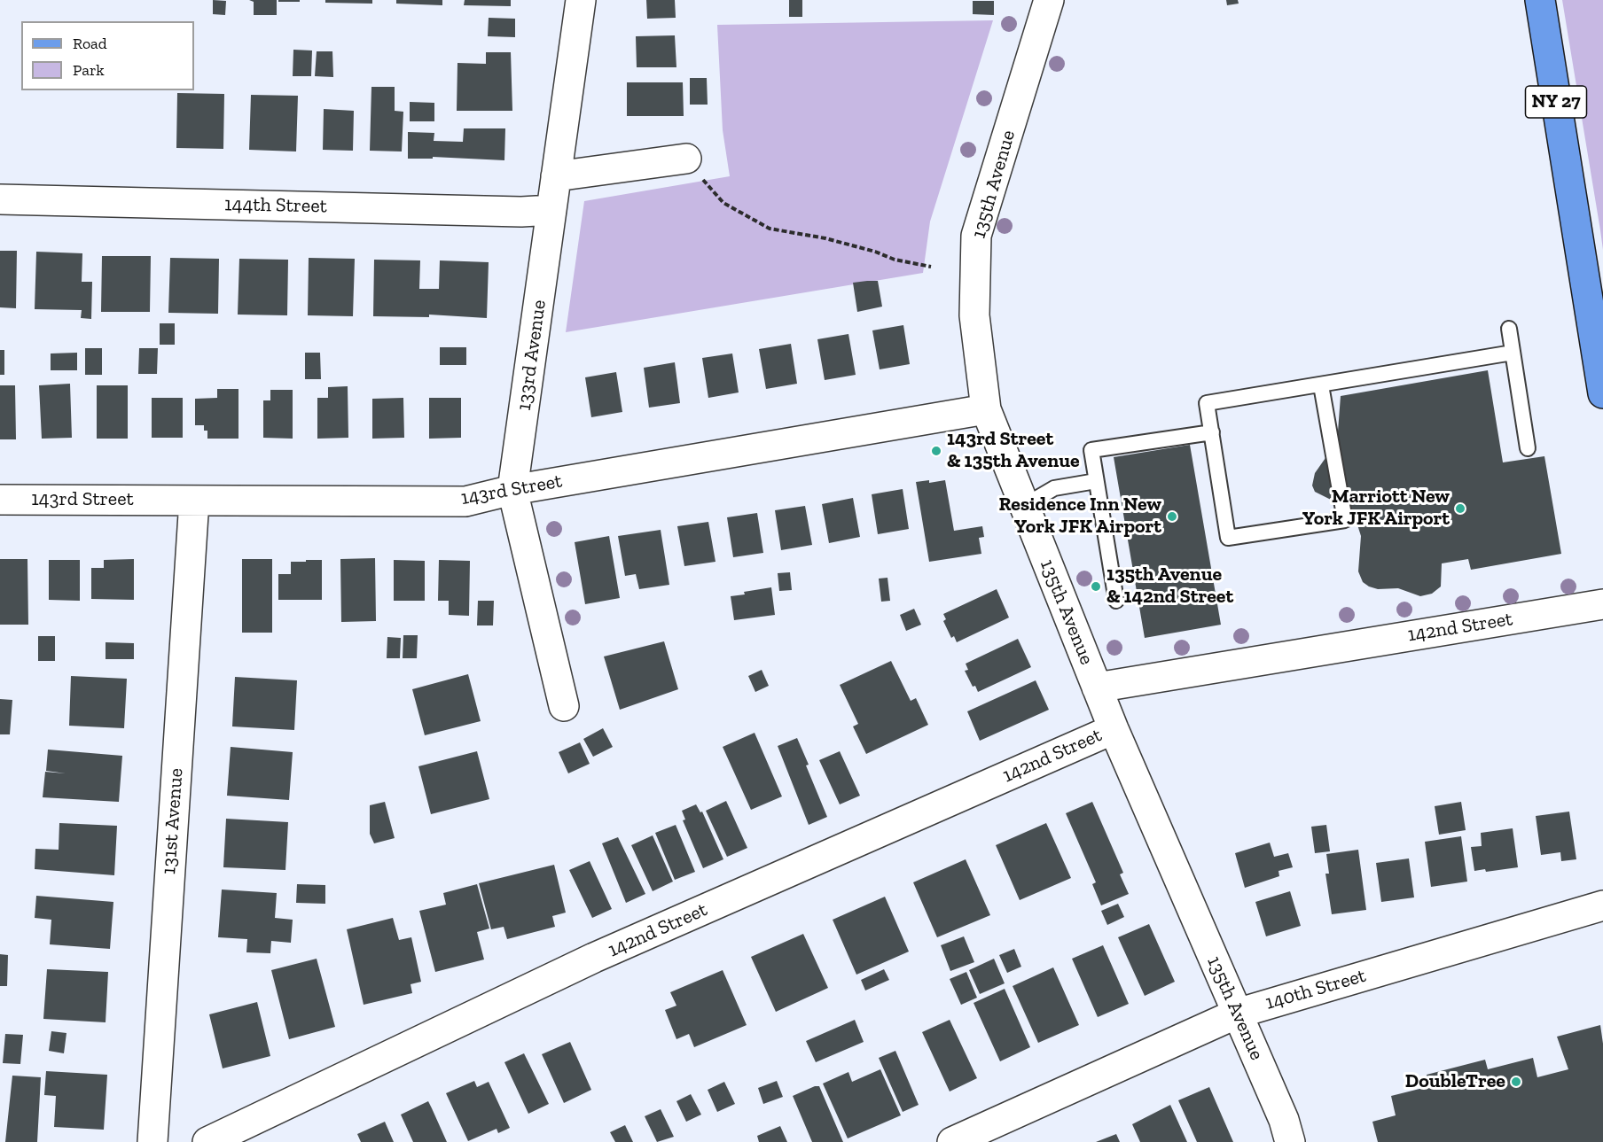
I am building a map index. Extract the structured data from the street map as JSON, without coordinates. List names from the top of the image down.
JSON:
{
  "streets": {
    "main road": ["NY 27"],
    "street": [
      "135th Avenue",
      "144th Street",
      "133rd Avenue",
      "143rd Street",
      "142nd Street",
      "131st Avenue",
      "140th Street"
    ]
  },
  "crossings": [
    ["135th Avenue", "143rd Street"],
    ["135th Avenue", "142nd Street"],
    ["135th Avenue", "140th Street"],
    ["144th Street", "133rd Avenue"],
    ["133rd Avenue", "143rd Street"],
    ["143rd Street", "131st Avenue"]
  ],
  "places": [
    "143rd Street & 135th Avenue",
    "Marriott New York JFK Airport",
    "Residence Inn New York JFK Airport",
    "135th Avenue & 142nd Street",
    "DoubleTree"
  ],
  "legend": ["Road", "Park"]
}
